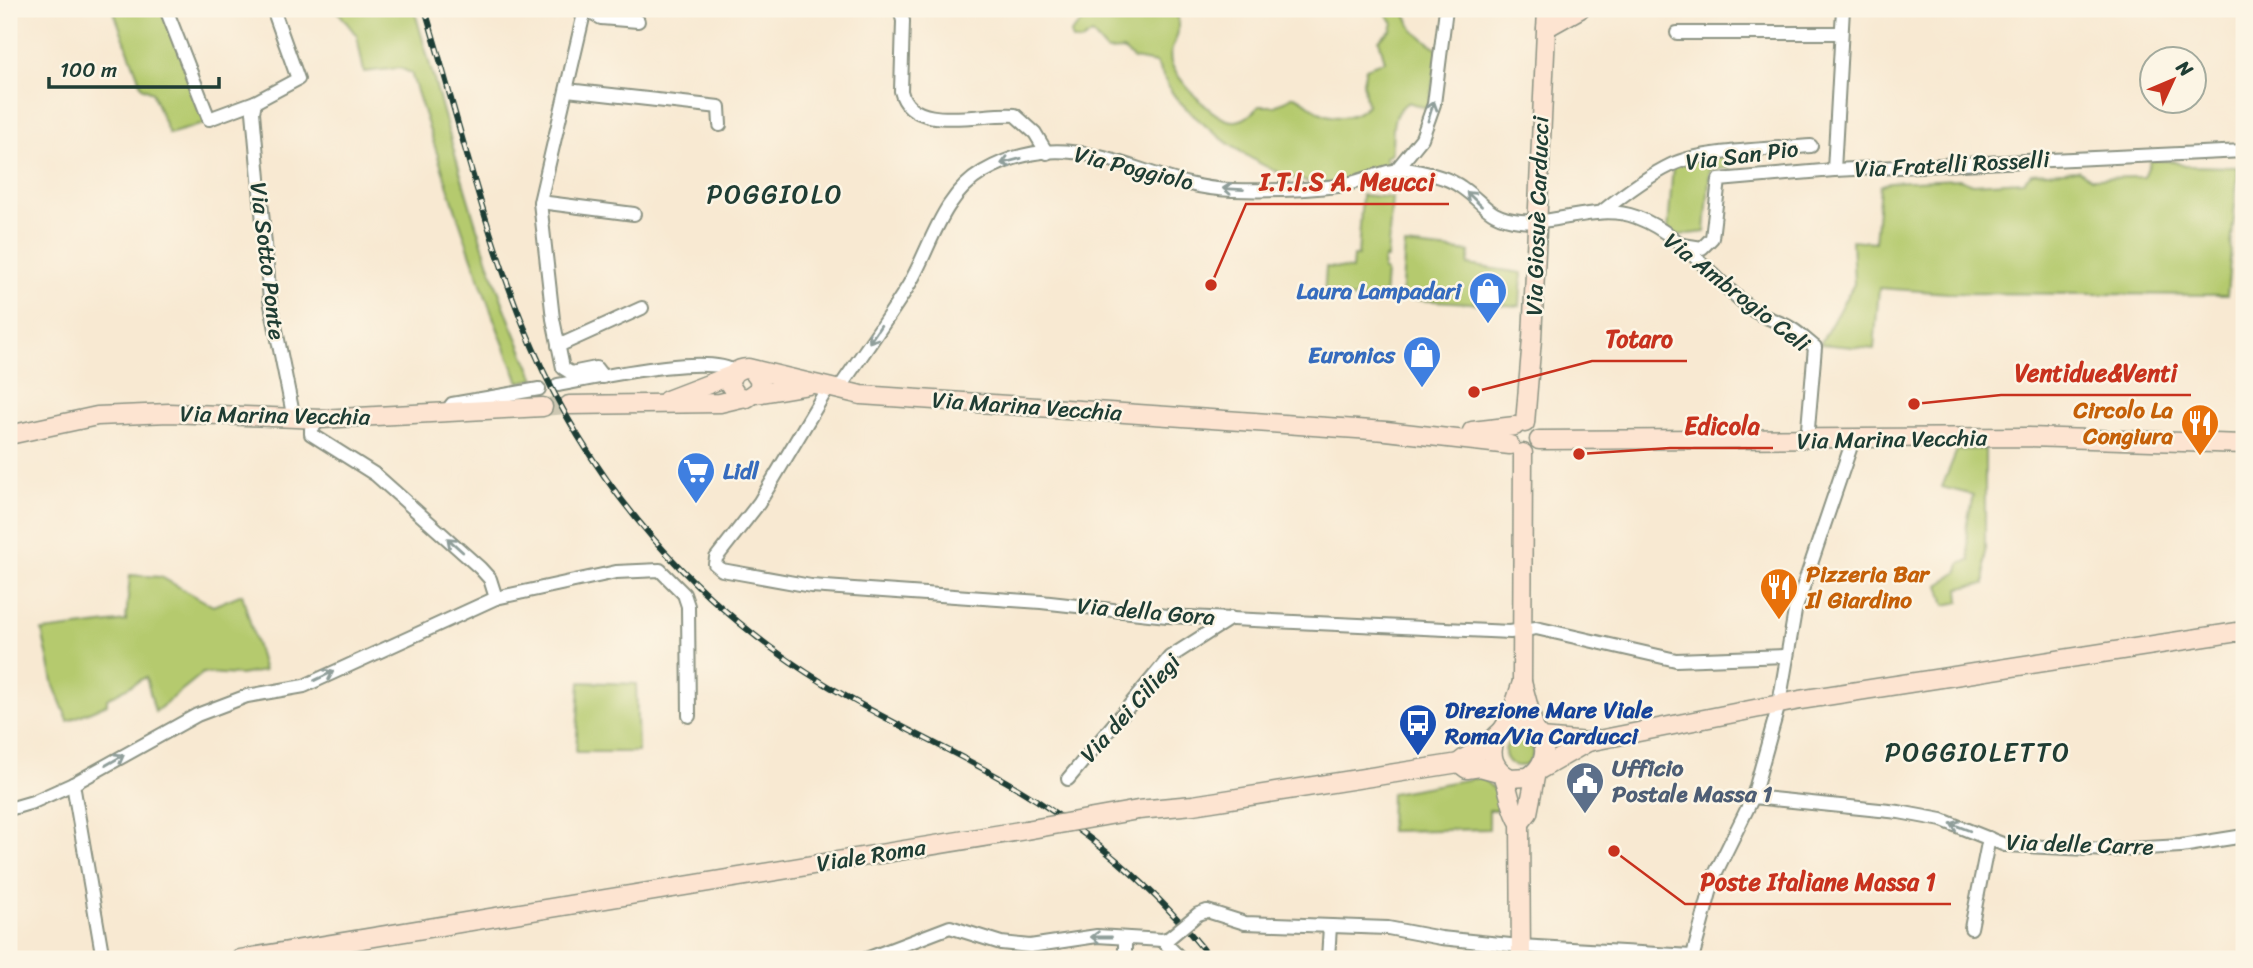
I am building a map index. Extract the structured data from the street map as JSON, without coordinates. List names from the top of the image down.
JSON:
{
  "streets": {
    "main road": ["Via Giosuè Carducci", "Via Marina Vecchia", "Viale Roma"],
    "street": [
      "Via San Pio",
      "Via Fratelli Rosselli",
      "Via Poggiolo",
      "Via Sotto Ponte",
      "Via Ambrogio Celi",
      "Via della Gora",
      "Via dei Ciliegi",
      "Via delle Carre"
    ]
  },
  "crossings": [
    ["Via San Pio", "Via Ambrogio Celi"],
    ["Via Fratelli Rosselli", "Via Ambrogio Celi"],
    ["Via Poggiolo", "Via Giosuè Carducci"],
    ["Via Poggiolo", "Via Ambrogio Celi"],
    ["Via Poggiolo", "Via Marina Vecchia"],
    ["Via Poggiolo", "Via della Gora"],
    ["Via Giosuè Carducci", "Via Ambrogio Celi"],
    ["Via Giosuè Carducci", "Via Marina Vecchia"],
    ["Via Sotto Ponte", "Via Marina Vecchia"],
    ["Via Ambrogio Celi", "Via Marina Vecchia"],
    ["Via Marina Vecchia", "Via della Gora"],
    ["Via della Gora", "Via dei Ciliegi"]
  ],
  "one_way": ["Via Poggiolo", "Via delle Carre"],
  "districts": ["POGGIOLO", "POGGIOLETTO"],
  "places": {
    "other": [
      "I.T.I.S A. Meucci",
      "Totaro",
      "Ventidue&Venti",
      "Edicola",
      "Poste Italiane Massa 1"
    ],
    "shop": ["Laura Lampadari", "Euronics"],
    "restaurant": ["Circolo La Congiura", "Pizzeria Bar Il Giardino"],
    "supermarket": ["Lidl"],
    "bus stop": ["Direzione Mare Viale Roma/Via Carducci"],
    "public building": ["Ufficio Postale Massa 1"]
  },
  "scale_bar": "100 m",
  "north": "top right"
}
